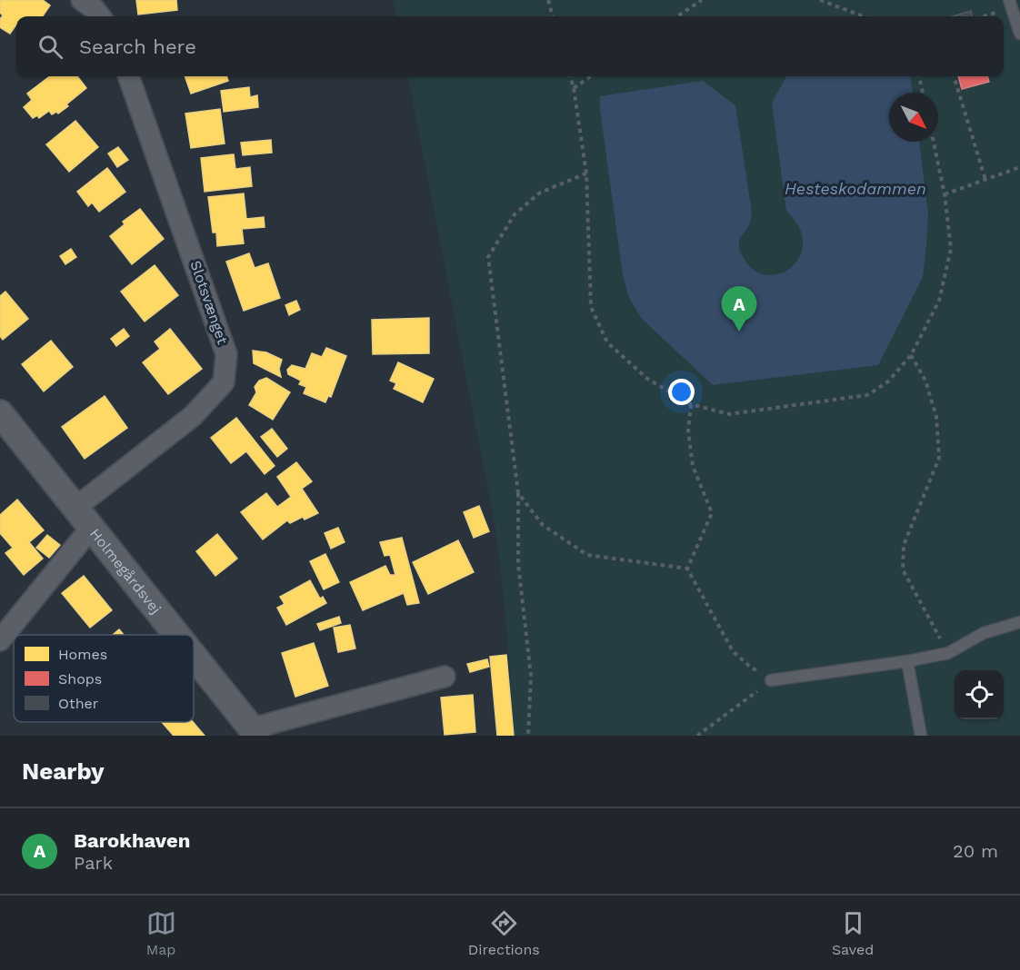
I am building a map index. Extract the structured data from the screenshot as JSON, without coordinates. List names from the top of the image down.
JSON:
{
  "streets": {
    "street": ["Slotsvænget", "Holmegårdsvej"]
  },
  "crossings": [
    ["Slotsvænget", "Holmegårdsvej"]
  ],
  "water": ["Hesteskodammen"],
  "legend": ["Homes", "Shops", "Other"],
  "north": "bottom right",
  "page": {
    "search": "Search here",
    "pins": "A",
    "heading": "Nearby",
    "list": [
      {
        "mark": "A",
        "name": "Barokhaven",
        "note": "Park",
        "value": "20 m"
      }
    ],
    "nav": ["Map", "Directions", "Saved"]
  }
}
